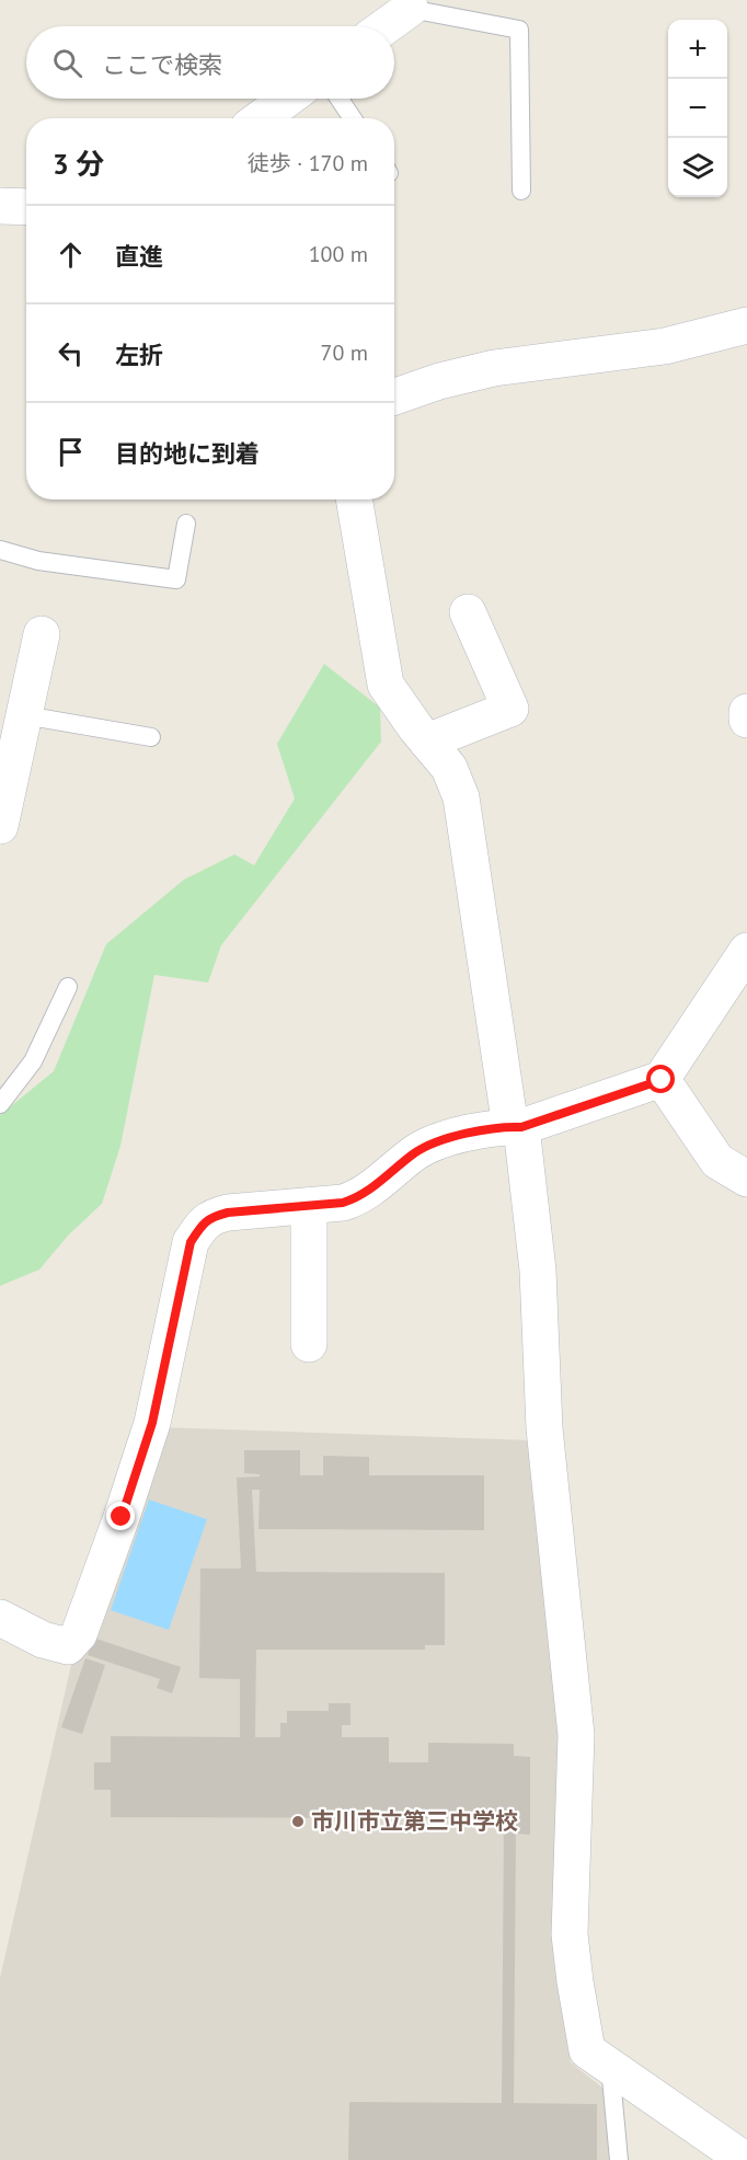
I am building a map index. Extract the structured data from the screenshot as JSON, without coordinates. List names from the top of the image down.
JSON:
{
  "places": ["市川市立第三中学校"],
  "page": {
    "map_buttons": ["+", "−"],
    "search": "ここで検索",
    "heading": ["3 分", "徒歩 · 170 m"],
    "list": [
      ["直進", "100 m"],
      ["左折", "70 m"],
      "目的地に到着"
    ]
  }
}
